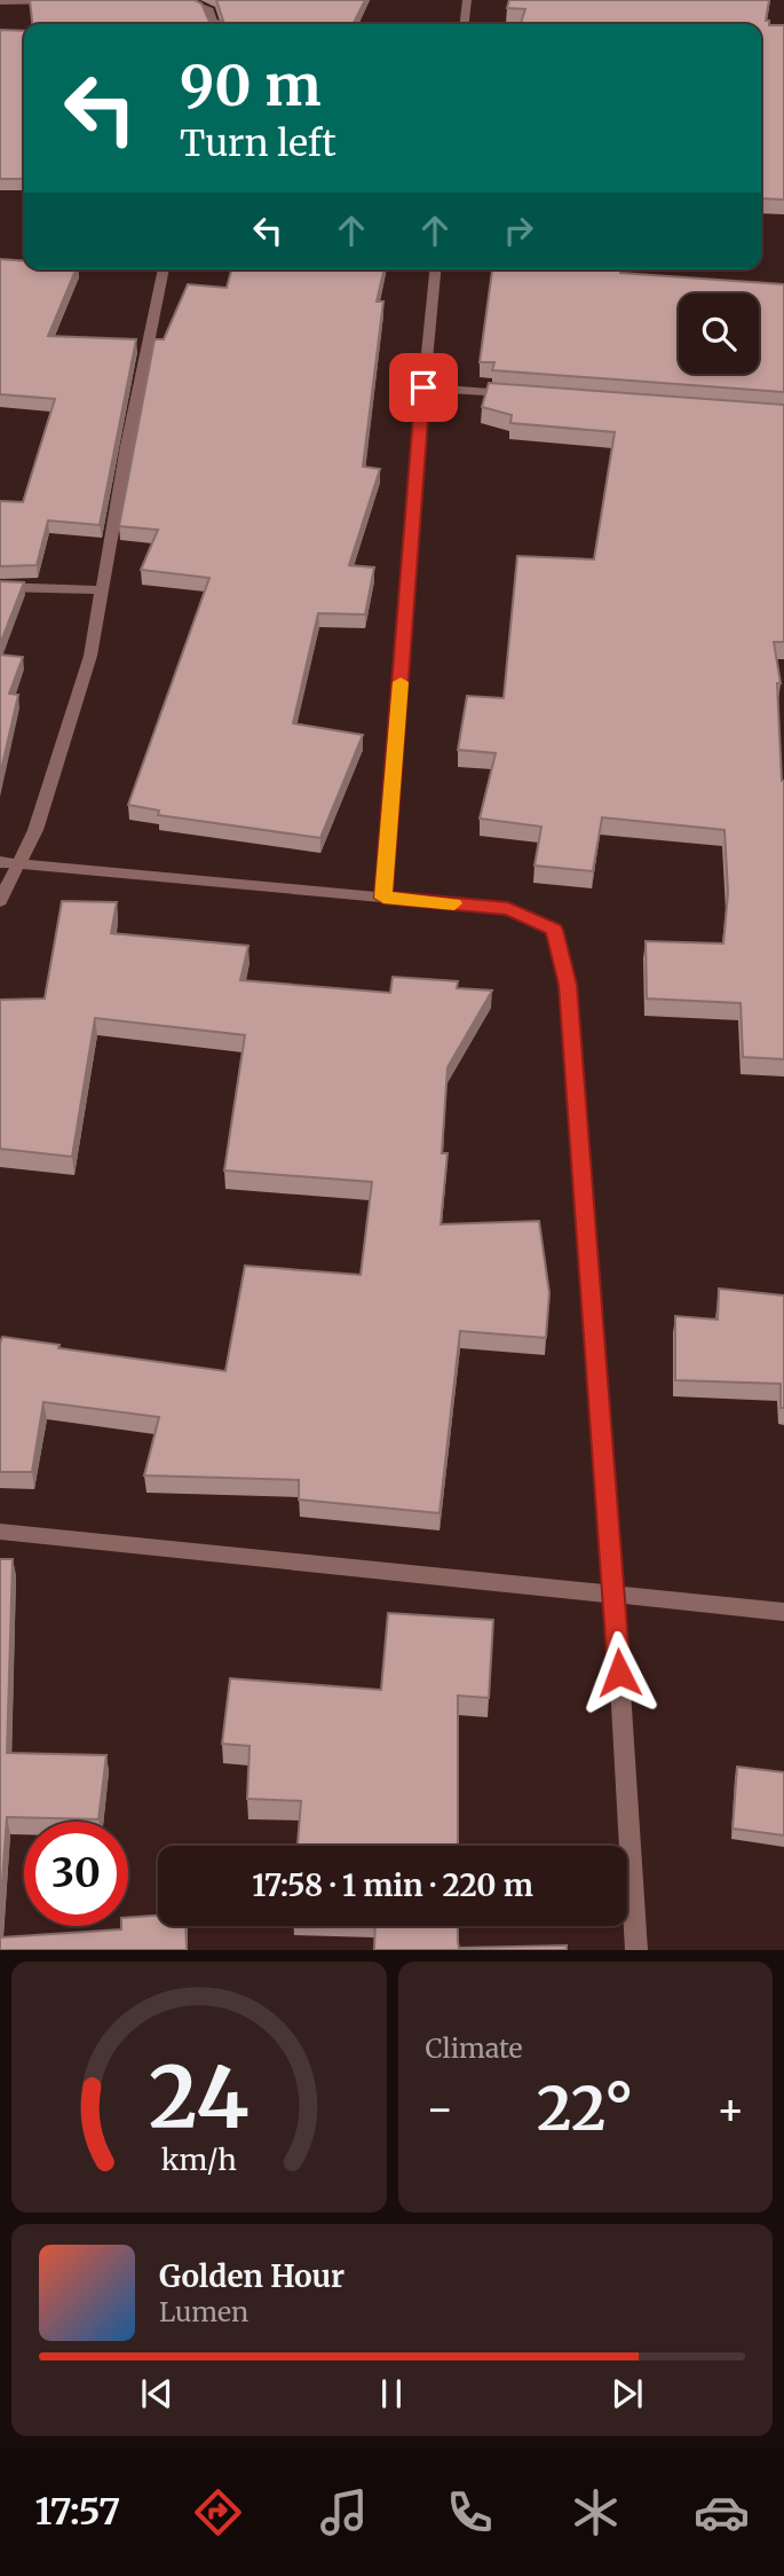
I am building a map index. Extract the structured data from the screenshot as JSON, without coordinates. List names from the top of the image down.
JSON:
{
  "page": {
    "turn": ["90 m", "Turn left"],
    "limit": "30",
    "trip": "17:58 · 1 min · 220 m",
    "tile": "Climate",
    "heat": ["−", "22°", "+"],
    "song": ["Golden Hour", "Lumen"],
    "tabs": "17:57",
    "gauge": ["24", "km/h"]
  }
}
